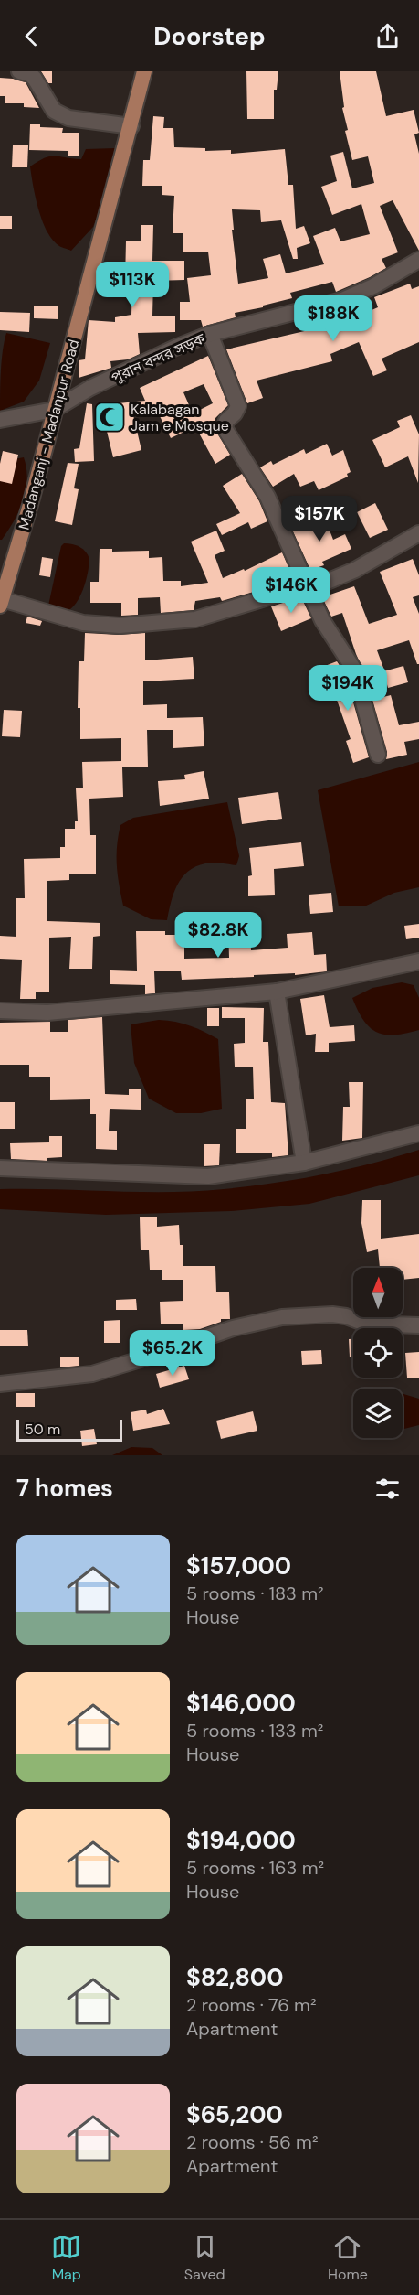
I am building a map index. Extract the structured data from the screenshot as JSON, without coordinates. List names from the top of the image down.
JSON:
{
  "streets": {
    "main road": ["Madanganj - Madanpur Road"],
    "street": ["পুরান বন্দর সড়ক"]
  },
  "crossings": [
    ["পুরান বন্দর সড়ক", "Madanganj - Madanpur Road"]
  ],
  "places": {
    "mosque": ["Kalabagan Jam e Mosque"]
  },
  "scale_bar": "50 m",
  "north": "top",
  "page": {
    "header": "Doorstep",
    "price": [
      "$113K",
      "$188K",
      "$157K",
      "$146K",
      "$194K",
      "$82.8K",
      "$65.2K"
    ],
    "scale": "50 m",
    "heading": "7 homes",
    "list": [
      {
        "name": "$157,000",
        "note": "5 rooms · 183 m² · House"
      },
      {
        "name": "$146,000",
        "note": "5 rooms · 133 m² · House"
      },
      {
        "name": "$194,000",
        "note": "5 rooms · 163 m² · House"
      },
      {
        "name": "$82,800",
        "note": "2 rooms · 76 m² · Apartment"
      },
      {
        "name": "$65,200",
        "note": "2 rooms · 56 m² · Apartment"
      }
    ],
    "tabs": ["Map", "Saved", "Home"]
  }
}
